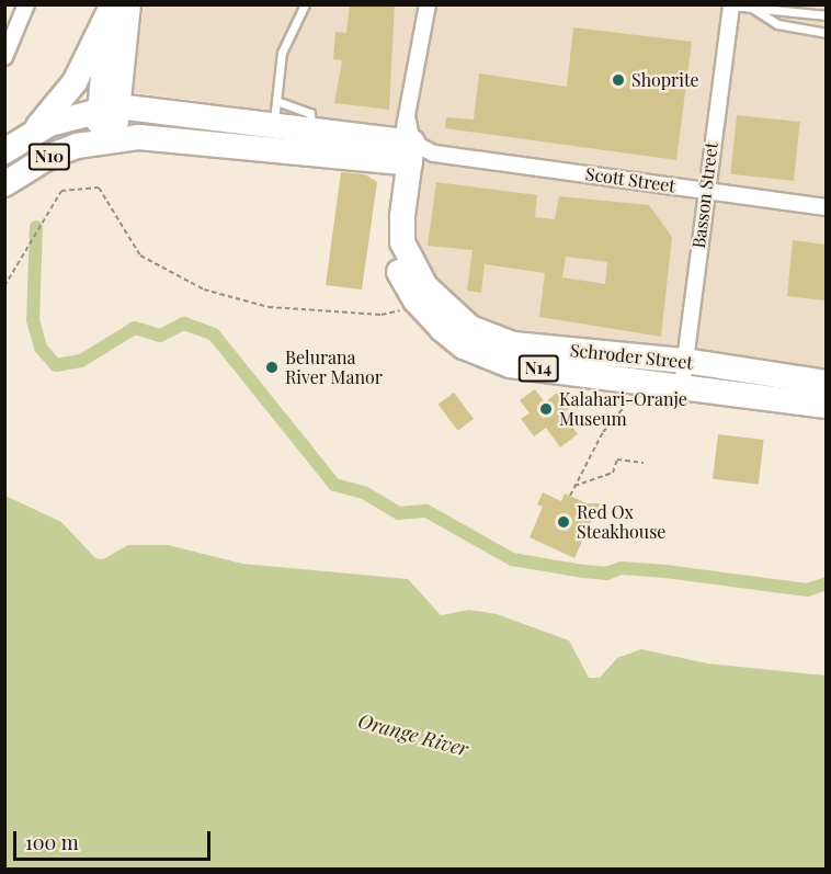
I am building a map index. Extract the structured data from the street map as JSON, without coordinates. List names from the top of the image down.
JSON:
{
  "streets": {
    "highway": [
      "N10",
      "Scott Street",
      "Schroder Street",
      "N14"
    ],
    "street": ["Basson Street"]
  },
  "crossings": [
    ["N10", "Scott Street"],
    ["Scott Street", "Basson Street"],
    ["Scott Street", "Schroder Street"],
    ["Basson Street", "Schroder Street"]
  ],
  "water": ["Orange River"],
  "places": [
    "Shoprite",
    "Belurana River Manor",
    "Kalahari-Oranje Museum",
    "Red Ox Steakhouse"
  ],
  "scale_bar": "100 m"
}
